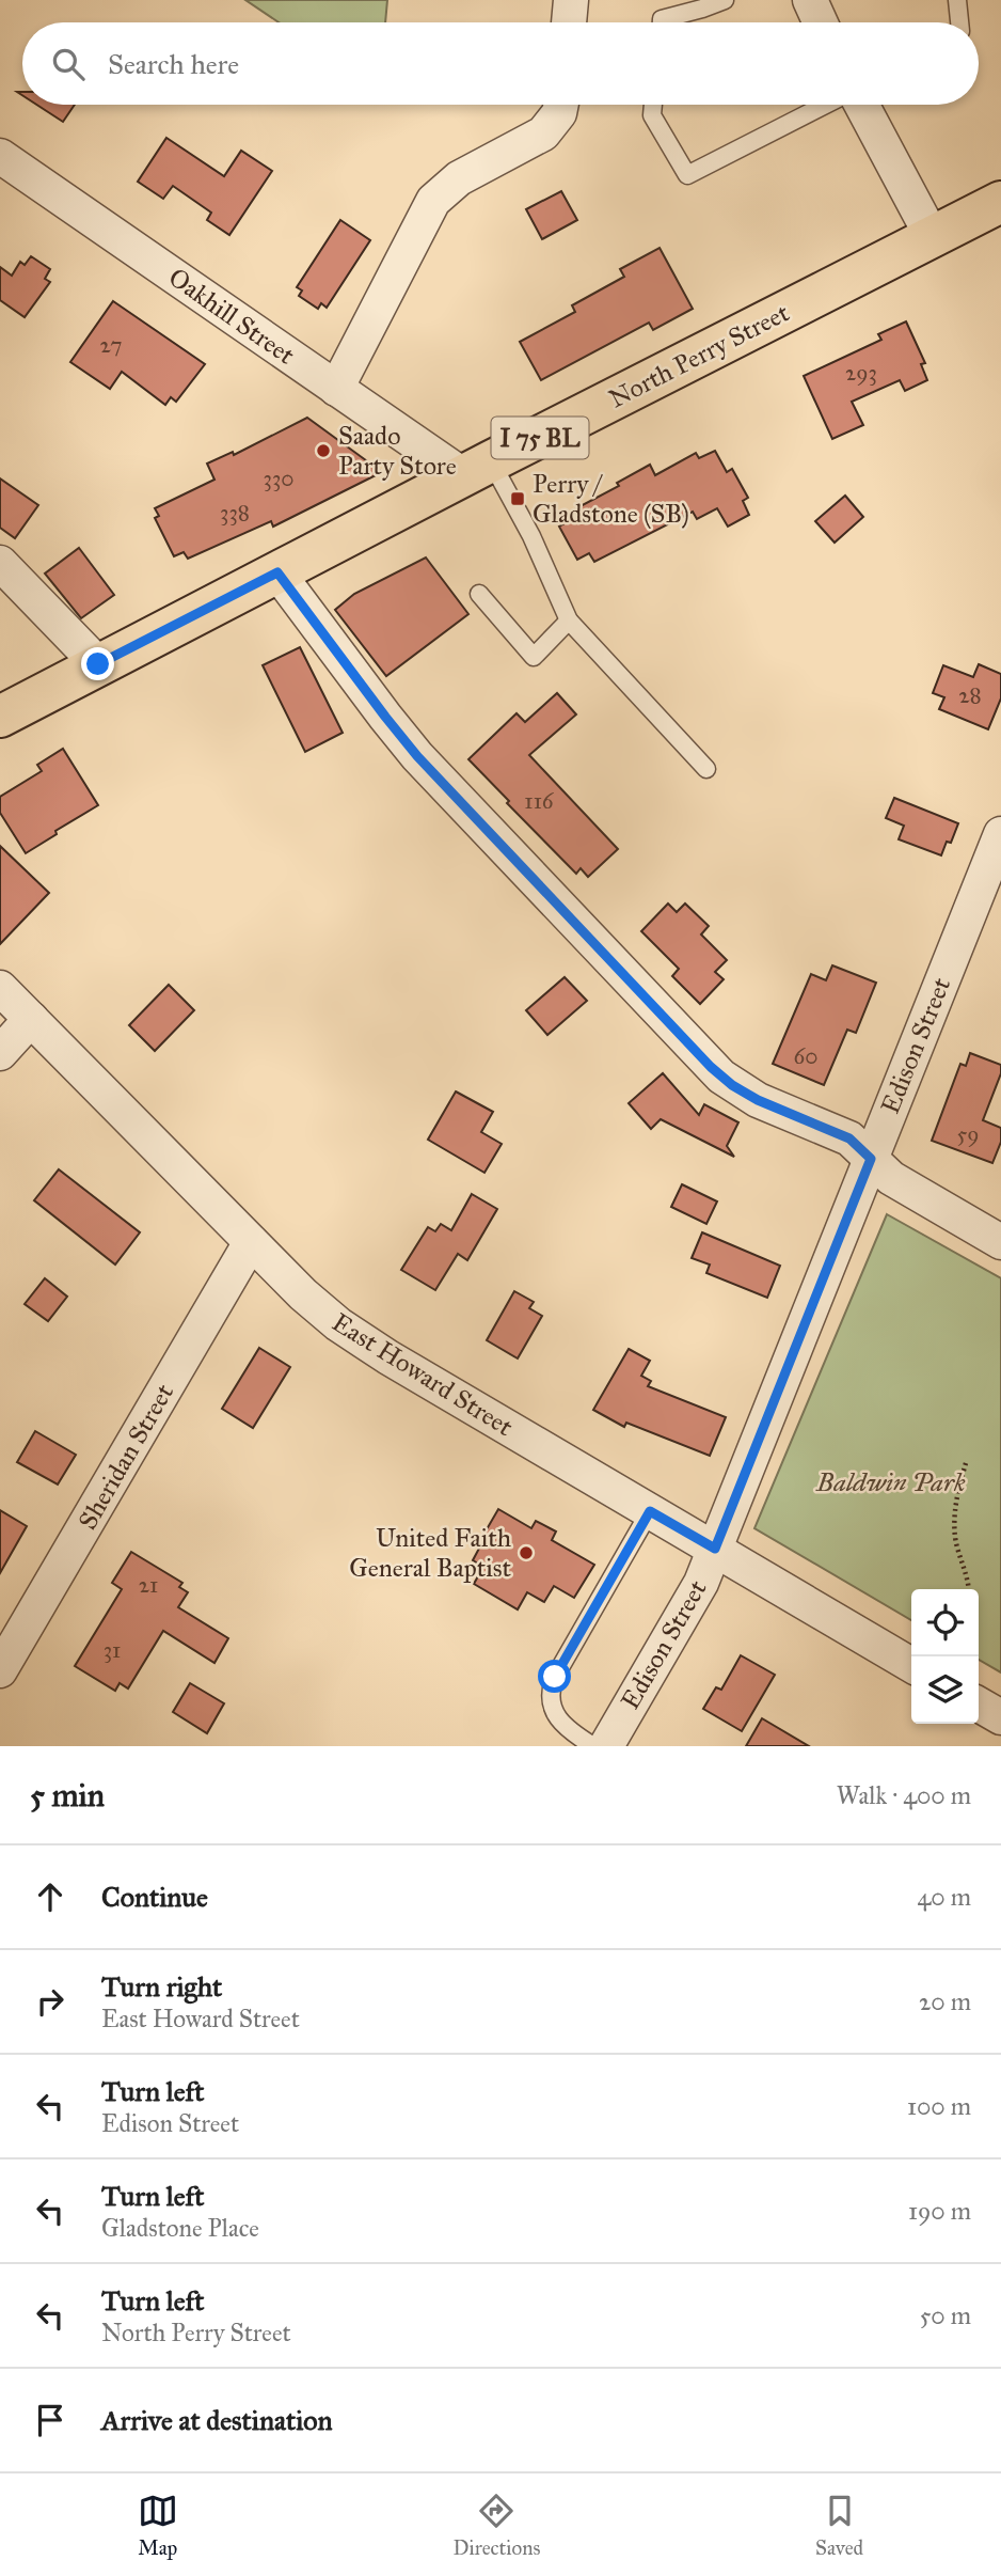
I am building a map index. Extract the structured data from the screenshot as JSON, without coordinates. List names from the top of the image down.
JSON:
{
  "streets": {
    "main road": ["North Perry Street", "I 75 BL"],
    "street": [
      "Oakhill Street",
      "Edison Street",
      "East Howard Street",
      "Sheridan Street"
    ]
  },
  "crossings": [
    ["Oakhill Street", "North Perry Street"],
    ["Edison Street", "East Howard Street"],
    ["East Howard Street", "Sheridan Street"]
  ],
  "parks": ["Baldwin Park"],
  "places": {
    "other": ["Saado Party Store", "United Faith General Baptist"],
    "transit": ["Perry / Gladstone (SB)"]
  },
  "house_numbers": [
    "27",
    "293",
    "330",
    "338",
    "28",
    "116",
    "60",
    "59",
    "21",
    "31"
  ],
  "page": {
    "search": "Search here",
    "heading": ["5 min", "Walk · 400 m"],
    "list": [
      ["Continue", "40 m"],
      ["Turn right", "East Howard Street", "20 m"],
      ["Turn left", "Edison Street", "100 m"],
      ["Turn left", "Gladstone Place", "190 m"],
      ["Turn left", "North Perry Street", "50 m"],
      "Arrive at destination"
    ],
    "nav": ["Map", "Directions", "Saved"]
  }
}
